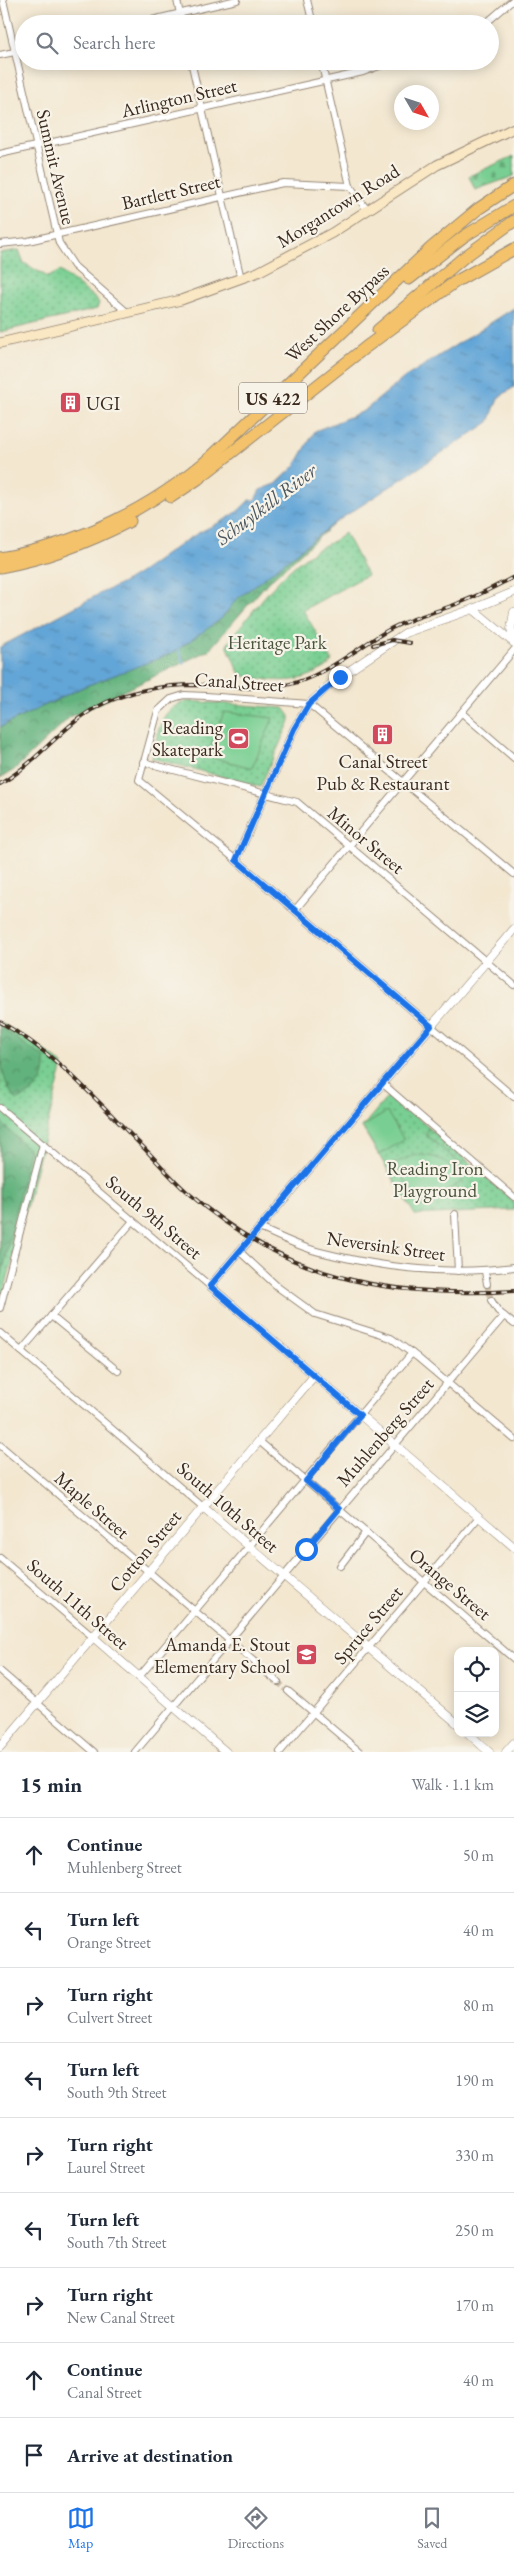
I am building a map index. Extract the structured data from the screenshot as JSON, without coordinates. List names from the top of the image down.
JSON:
{
  "streets": {
    "highway": ["West Shore Bypass", "US 422"],
    "main road": ["Morgantown Road"],
    "street": [
      "Arlington Street",
      "Summit Avenue",
      "Bartlett Street",
      "Canal Street",
      "Minor Street",
      "South 9th Street",
      "Neversink Street",
      "Muhlenberg Street",
      "Maple Street",
      "South 10th Street",
      "Cotton Street",
      "Orange Street",
      "South 11th Street",
      "Spruce Street"
    ]
  },
  "crossings": [
    ["Arlington Street", "Summit Avenue"],
    ["Summit Avenue", "Bartlett Street"],
    ["Summit Avenue", "Morgantown Road"],
    ["Canal Street", "Minor Street"],
    ["South 9th Street", "Muhlenberg Street"],
    ["South 9th Street", "Cotton Street"],
    ["South 9th Street", "Spruce Street"],
    ["Muhlenberg Street", "Maple Street"],
    ["Muhlenberg Street", "South 10th Street"],
    ["Muhlenberg Street", "Orange Street"],
    ["Muhlenberg Street", "South 11th Street"],
    ["Maple Street", "Cotton Street"],
    ["South 10th Street", "Cotton Street"],
    ["South 10th Street", "Spruce Street"],
    ["Cotton Street", "Orange Street"],
    ["Cotton Street", "South 11th Street"],
    ["Orange Street", "Spruce Street"]
  ],
  "water": ["Schuylkill River"],
  "parks": ["Heritage Park", "Reading Iron Playground"],
  "places": {
    "building": ["UGI", "Canal Street Pub & Restaurant"],
    "sports": ["Reading Skatepark"],
    "school or university": ["Amanda E. Stout Elementary School"]
  },
  "north": "bottom right",
  "page": {
    "search": "Search here",
    "heading": ["15 min", "Walk · 1.1 km"],
    "list": [
      ["Continue", "Muhlenberg Street", "50 m"],
      ["Turn left", "Orange Street", "40 m"],
      ["Turn right", "Culvert Street", "80 m"],
      ["Turn left", "South 9th Street", "190 m"],
      ["Turn right", "Laurel Street", "330 m"],
      ["Turn left", "South 7th Street", "250 m"],
      ["Turn right", "New Canal Street", "170 m"],
      ["Continue", "Canal Street", "40 m"],
      "Arrive at destination"
    ],
    "nav": ["Map", "Directions", "Saved"]
  }
}
